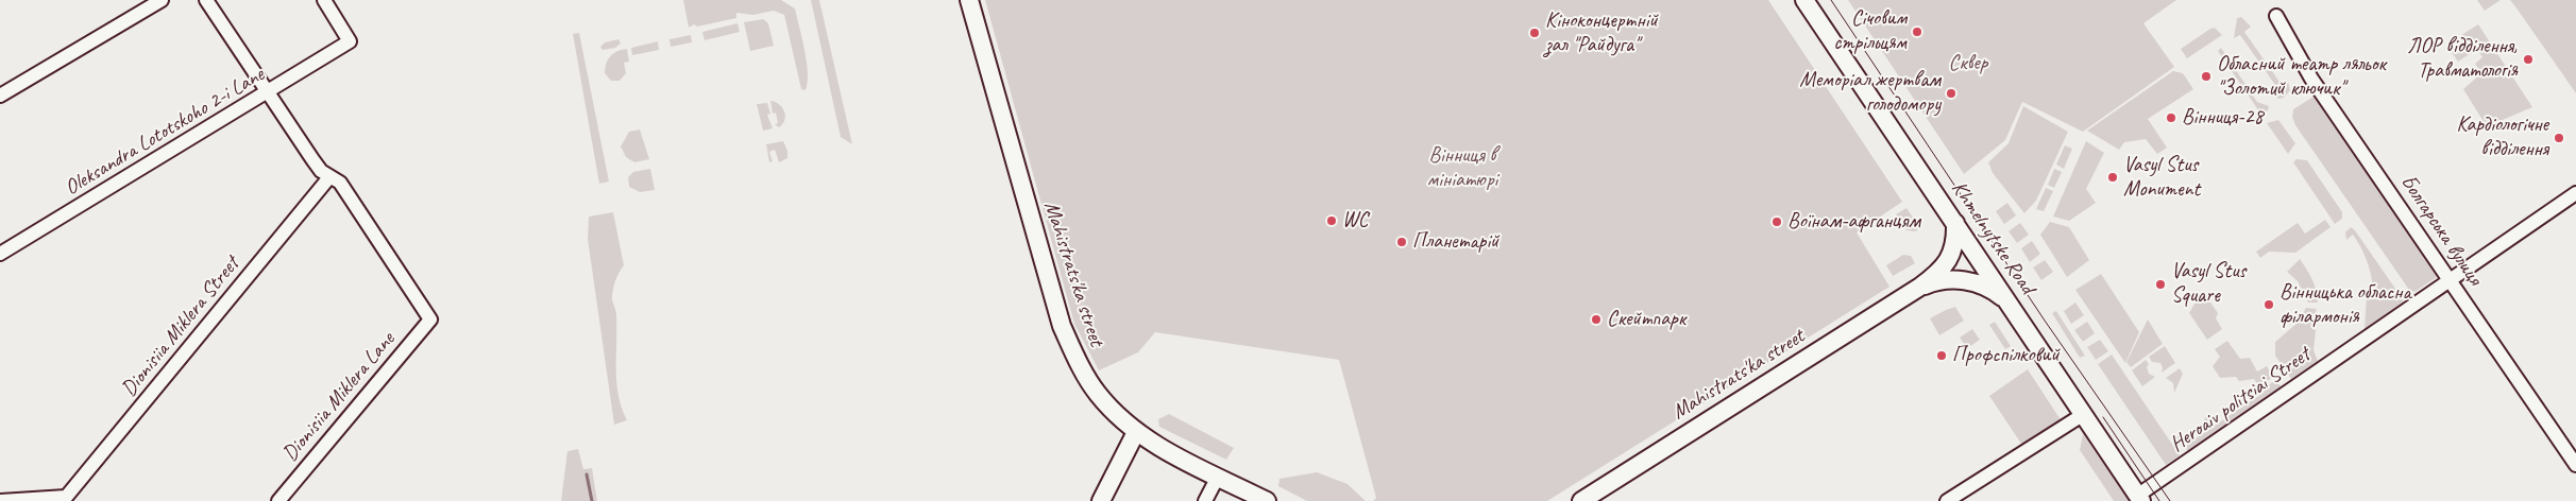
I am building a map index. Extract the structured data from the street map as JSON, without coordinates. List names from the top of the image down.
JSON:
{
  "streets": {
    "main road": ["Khmelnytske Road", "Mahistrats'ka street"],
    "street": [
      "Oleksandra Lototskoho 2-i Lane",
      "Болгарська вулиця",
      "Dionisiia Miklera Street",
      "Dionisiia Miklera Lane",
      "Heroaiv politsiai Street"
    ]
  },
  "crossings": [
    ["Болгарська вулиця", "Heroaiv politsiai Street"],
    ["Khmelnytske Road", "Heroaiv politsiai Street"],
    ["Dionisiia Miklera Street", "Dionisiia Miklera Lane"]
  ],
  "parks": ["Сквер", "Вінниця в мініатюрі"],
  "places": [
    "Січовим стрільцям",
    "Кіноконцертній зал \"Райдуга\"",
    "ЛОР відділення, Травматологія",
    "Обласний театр ляльок \"Золотий ключик\"",
    "Меморіал жертвам голодомору",
    "Вінниця-28",
    "Кардіологічне відділення",
    "Vasyl Stus Monument",
    "WC",
    "Воїнам-афганцям",
    "Планетарій",
    "Vasyl Stus Square",
    "Вінницька обласна філармонія",
    "Скейтпарк",
    "Профспілковий"
  ]
}
